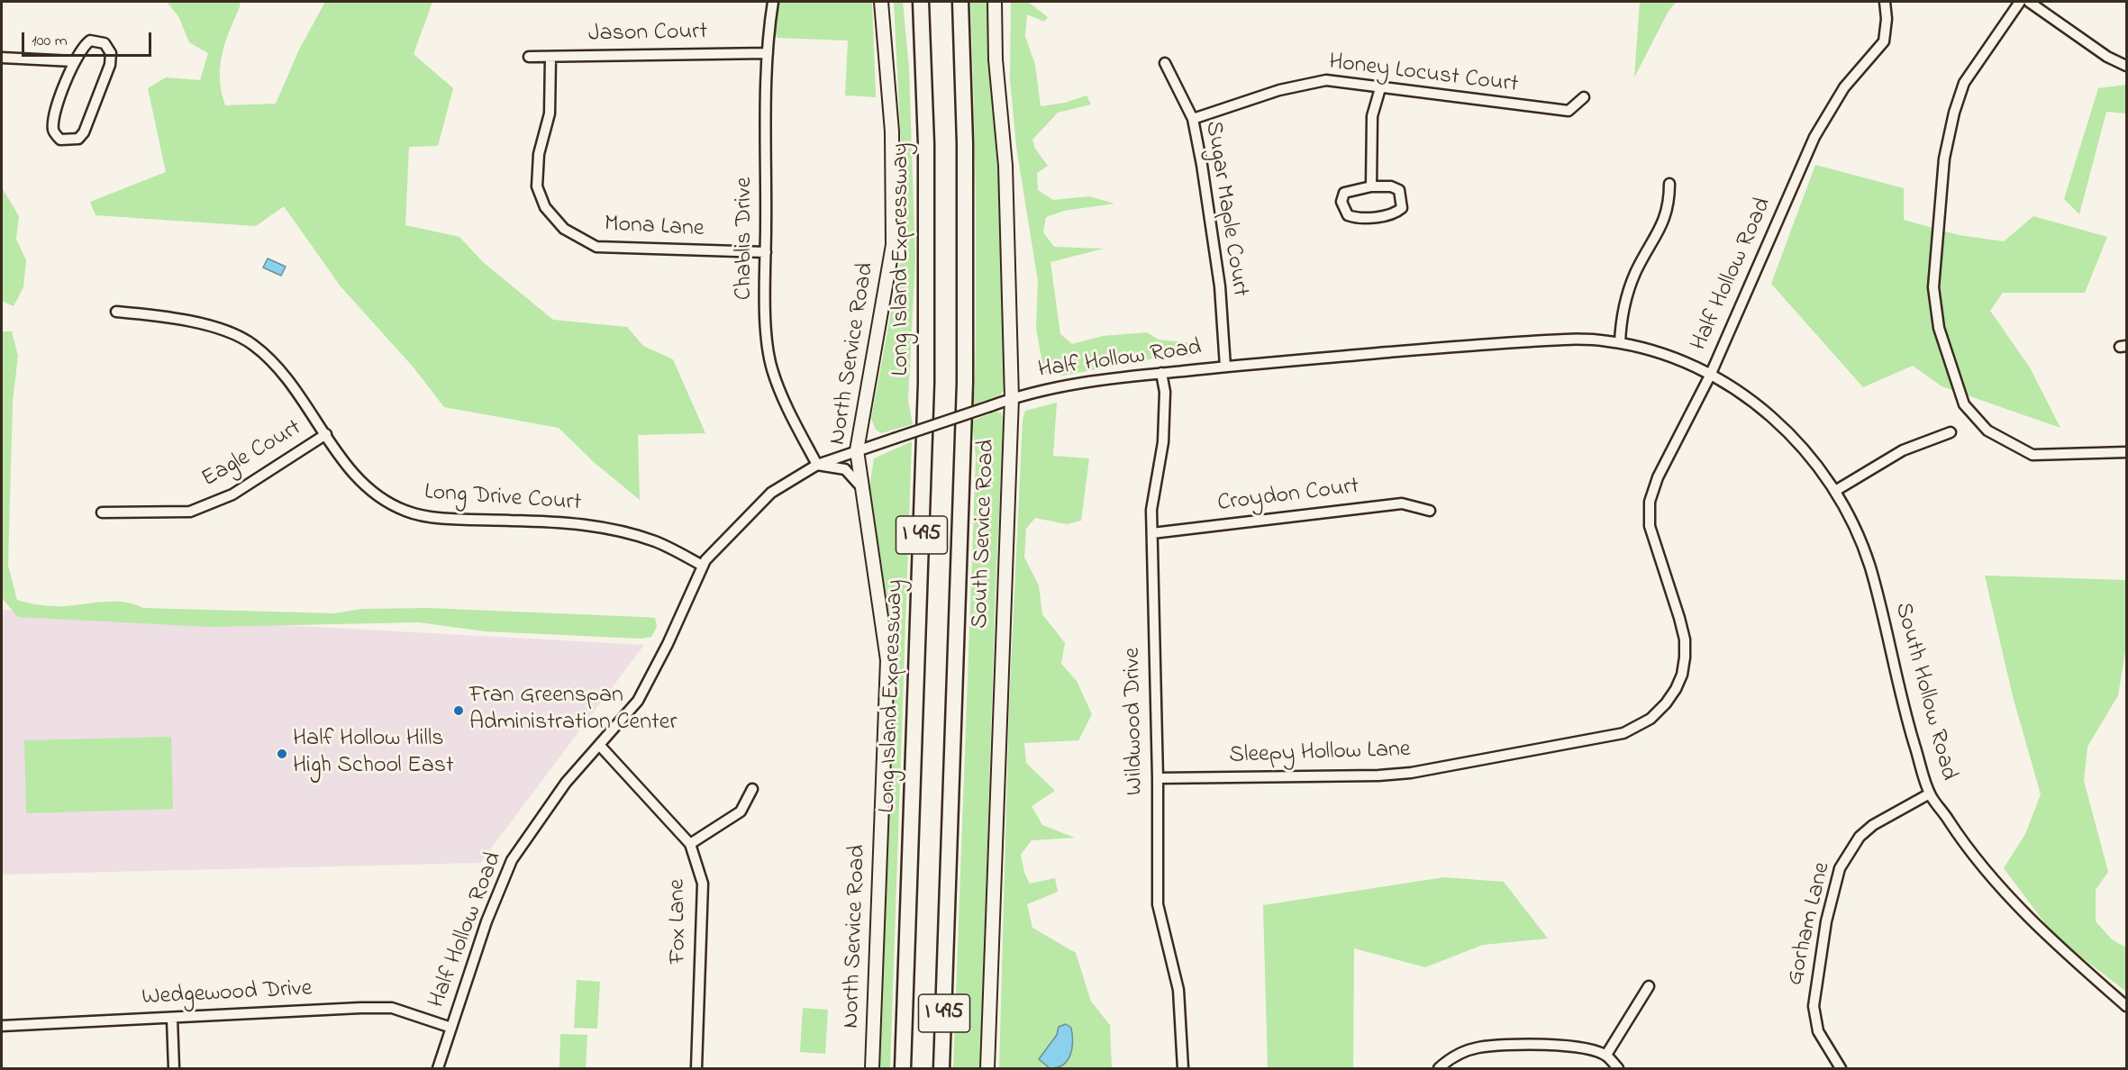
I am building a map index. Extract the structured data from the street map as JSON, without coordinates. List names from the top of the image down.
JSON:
{
  "streets": {
    "highway": ["Long Island Expressway", "I 495"],
    "main road": ["North Service Road", "South Service Road"],
    "street": [
      "Jason Court",
      "Honey Locust Court",
      "Sugar Maple Court",
      "Mona Lane",
      "Chablis Drive",
      "Half Hollow Road",
      "Eagle Court",
      "Croydon Court",
      "Long Drive Court",
      "South Hollow Road",
      "Wildwood Drive",
      "Sleepy Hollow Lane",
      "Fox Lane",
      "Gorham Lane",
      "Wedgewood Drive"
    ]
  },
  "crossings": [
    ["Jason Court", "Mona Lane"],
    ["Jason Court", "Chablis Drive"],
    ["Honey Locust Court", "Sugar Maple Court"],
    ["Sugar Maple Court", "Half Hollow Road"],
    ["Mona Lane", "Chablis Drive"],
    ["Chablis Drive", "Half Hollow Road"],
    ["Half Hollow Road", "North Service Road"],
    ["Half Hollow Road", "Long Drive Court"],
    ["Half Hollow Road", "South Service Road"],
    ["Half Hollow Road", "South Hollow Road"],
    ["Half Hollow Road", "Wildwood Drive"],
    ["Half Hollow Road", "Sleepy Hollow Lane"],
    ["Half Hollow Road", "Fox Lane"],
    ["Half Hollow Road", "Wedgewood Drive"],
    ["Eagle Court", "Long Drive Court"],
    ["Croydon Court", "Wildwood Drive"],
    ["South Hollow Road", "Sleepy Hollow Lane"],
    ["South Hollow Road", "Gorham Lane"],
    ["Wildwood Drive", "Sleepy Hollow Lane"]
  ],
  "places": ["Fran Greenspan Administration Center", "Half Hollow Hills High School East"],
  "scale_bar": "100 m"
}
